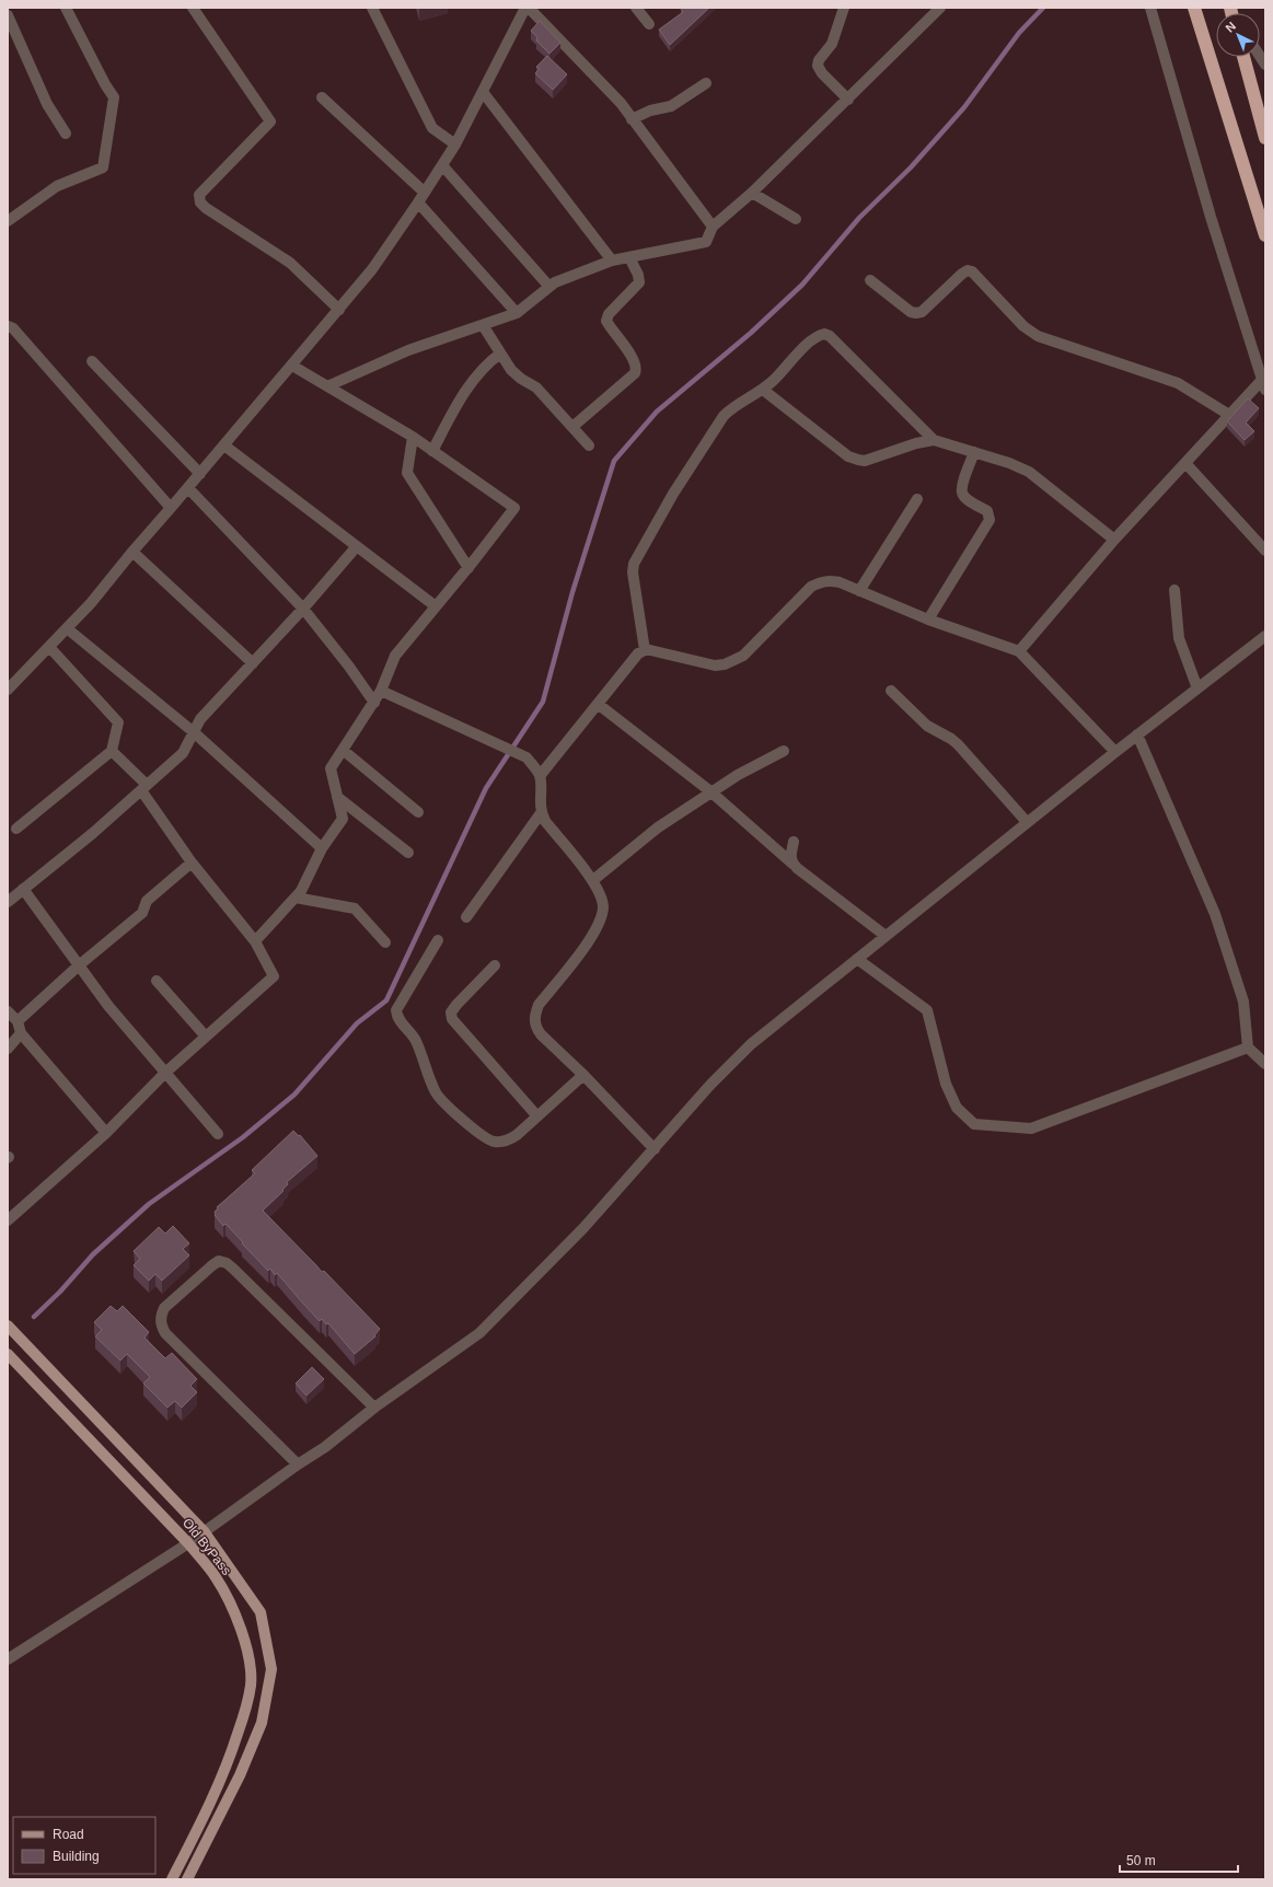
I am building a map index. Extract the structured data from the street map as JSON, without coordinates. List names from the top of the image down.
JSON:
{
  "streets": {
    "main road": ["Old ByPass"]
  },
  "legend": ["Road", "Building"],
  "scale_bar": "50 m",
  "north": "top left"
}
